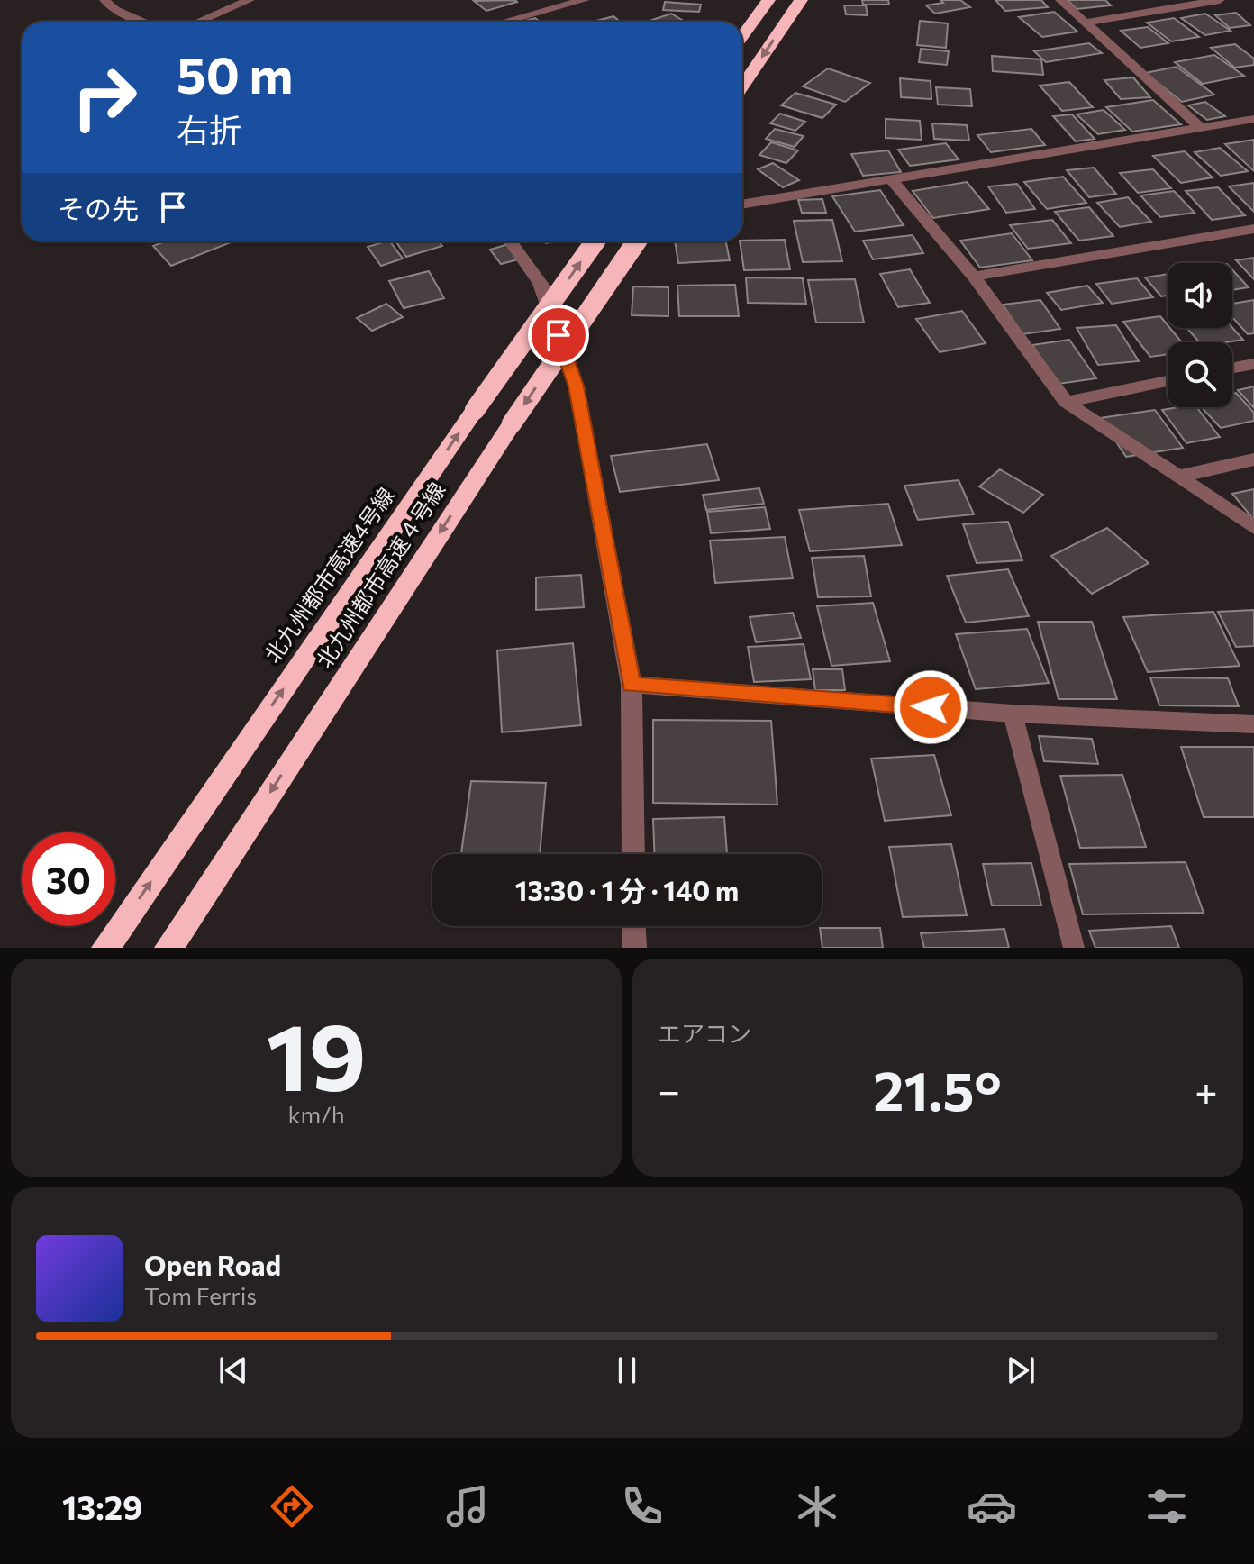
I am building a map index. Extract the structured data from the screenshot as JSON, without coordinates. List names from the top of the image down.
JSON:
{
  "streets": {
    "highway": ["北九州都市高速4号線", "北九州都市高速４号線"]
  },
  "one_way": ["北九州都市高速4号線", "北九州都市高速４号線"],
  "page": {
    "turn": ["50 m", "右折"],
    "then": "その先",
    "limit": "30",
    "trip": "13:30 · 1 分 · 140 m",
    "tile": [
      ["19", "km/h"],
      "エアコン"
    ],
    "heat": ["−", "21.5°", "+"],
    "song": ["Open Road", "Tom Ferris"],
    "tabs": "13:29"
  }
}
